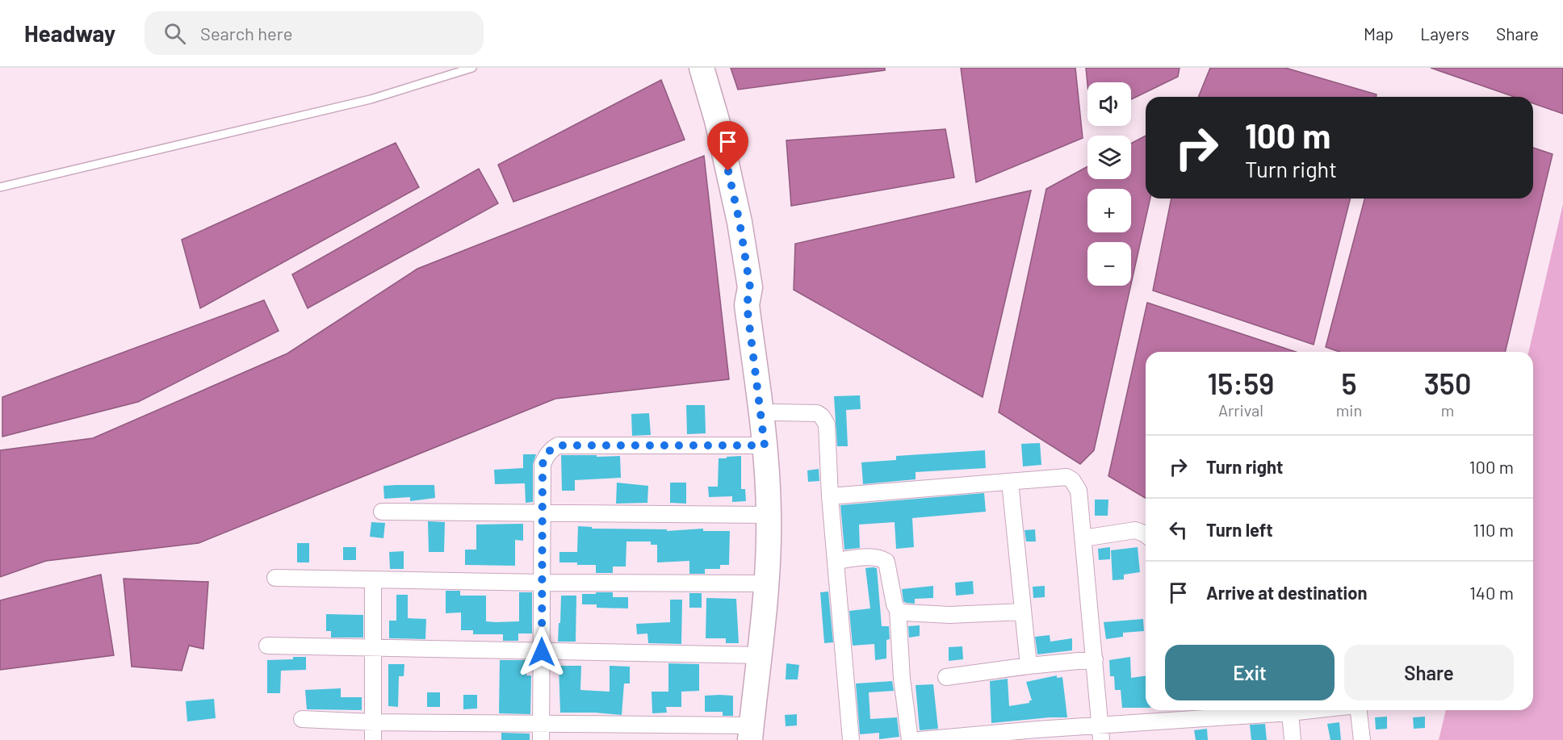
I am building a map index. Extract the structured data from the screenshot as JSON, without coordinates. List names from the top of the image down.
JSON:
{
  "page": {
    "header": "Headway",
    "search": "Search here",
    "nav": ["Map", "Layers", "Share"],
    "map_buttons": ["+", "−"],
    "turn": ["100 m", "Turn right"],
    "eta": [
      "15:59",
      "Arrival",
      "5",
      "min",
      "350",
      "m"
    ],
    "list": [
      {
        "name": "Turn right",
        "value": "100 m"
      },
      {
        "name": "Turn left",
        "value": "110 m"
      },
      {
        "name": "Arrive at destination",
        "value": "140 m"
      }
    ],
    "buttons": ["Exit", "Share"]
  }
}
